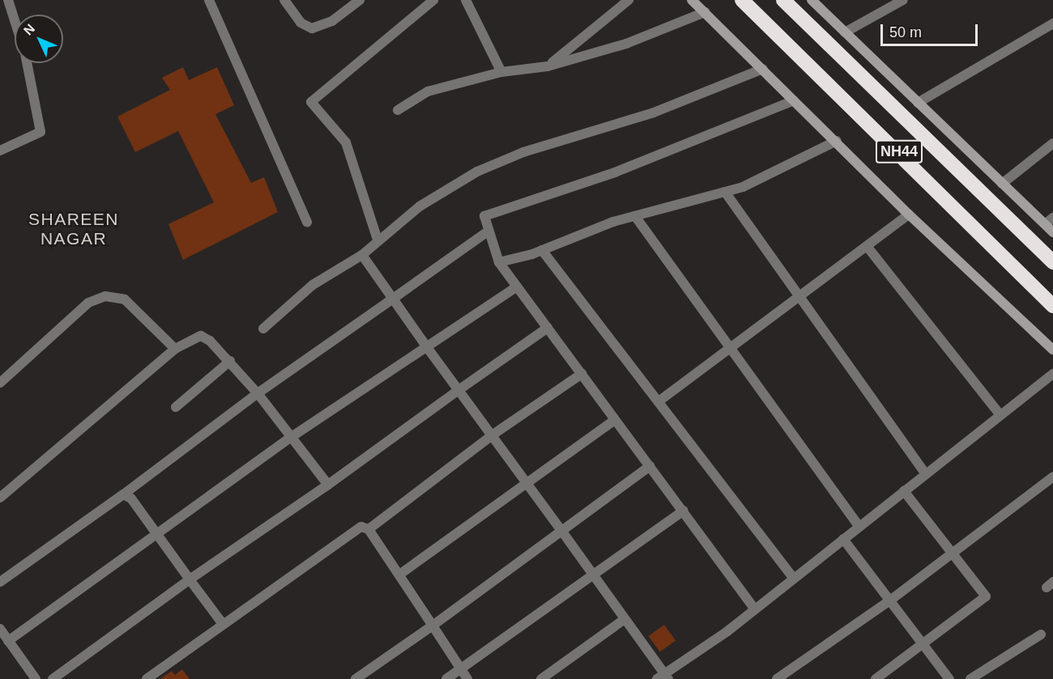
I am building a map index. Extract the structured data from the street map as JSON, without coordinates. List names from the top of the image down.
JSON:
{
  "streets": {
    "highway": ["NH44"]
  },
  "districts": ["SHAREEN NAGAR"],
  "scale_bar": "50 m",
  "north": "top left"
}
